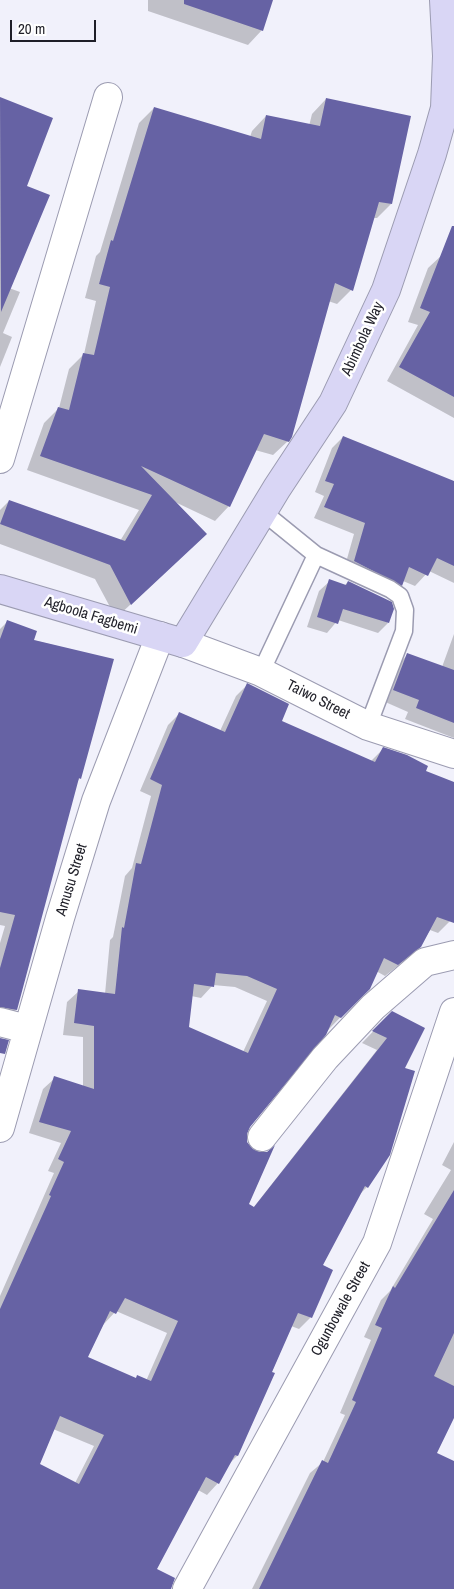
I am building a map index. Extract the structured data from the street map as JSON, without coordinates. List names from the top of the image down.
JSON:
{
  "streets": {
    "street": [
      "Abimbola Way",
      "Agboola Fagbemi",
      "Taiwo Street",
      "Amusu Street",
      "Ogunbowale Street"
    ]
  },
  "crossings": [
    ["Abimbola Way", "Agboola Fagbemi"],
    ["Abimbola Way", "Taiwo Street"],
    ["Abimbola Way", "Amusu Street"],
    ["Agboola Fagbemi", "Taiwo Street"],
    ["Agboola Fagbemi", "Amusu Street"],
    ["Taiwo Street", "Amusu Street"]
  ],
  "scale_bar": "20 m"
}
